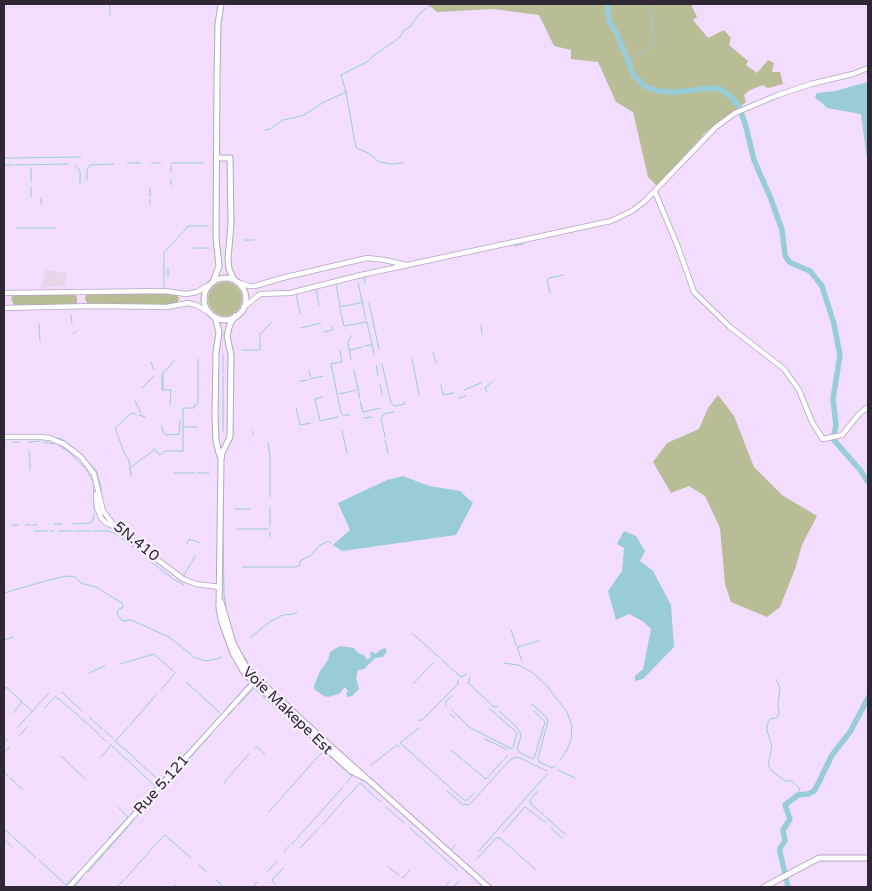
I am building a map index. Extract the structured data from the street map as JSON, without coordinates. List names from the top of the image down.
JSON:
{
  "streets": {
    "main road": ["5N.410", "Voie Makepe Est", "Rue 5.121"]
  },
  "crossings": [
    ["5N.410", "Voie Makepe Est"],
    ["Voie Makepe Est", "Rue 5.121"]
  ]
}
